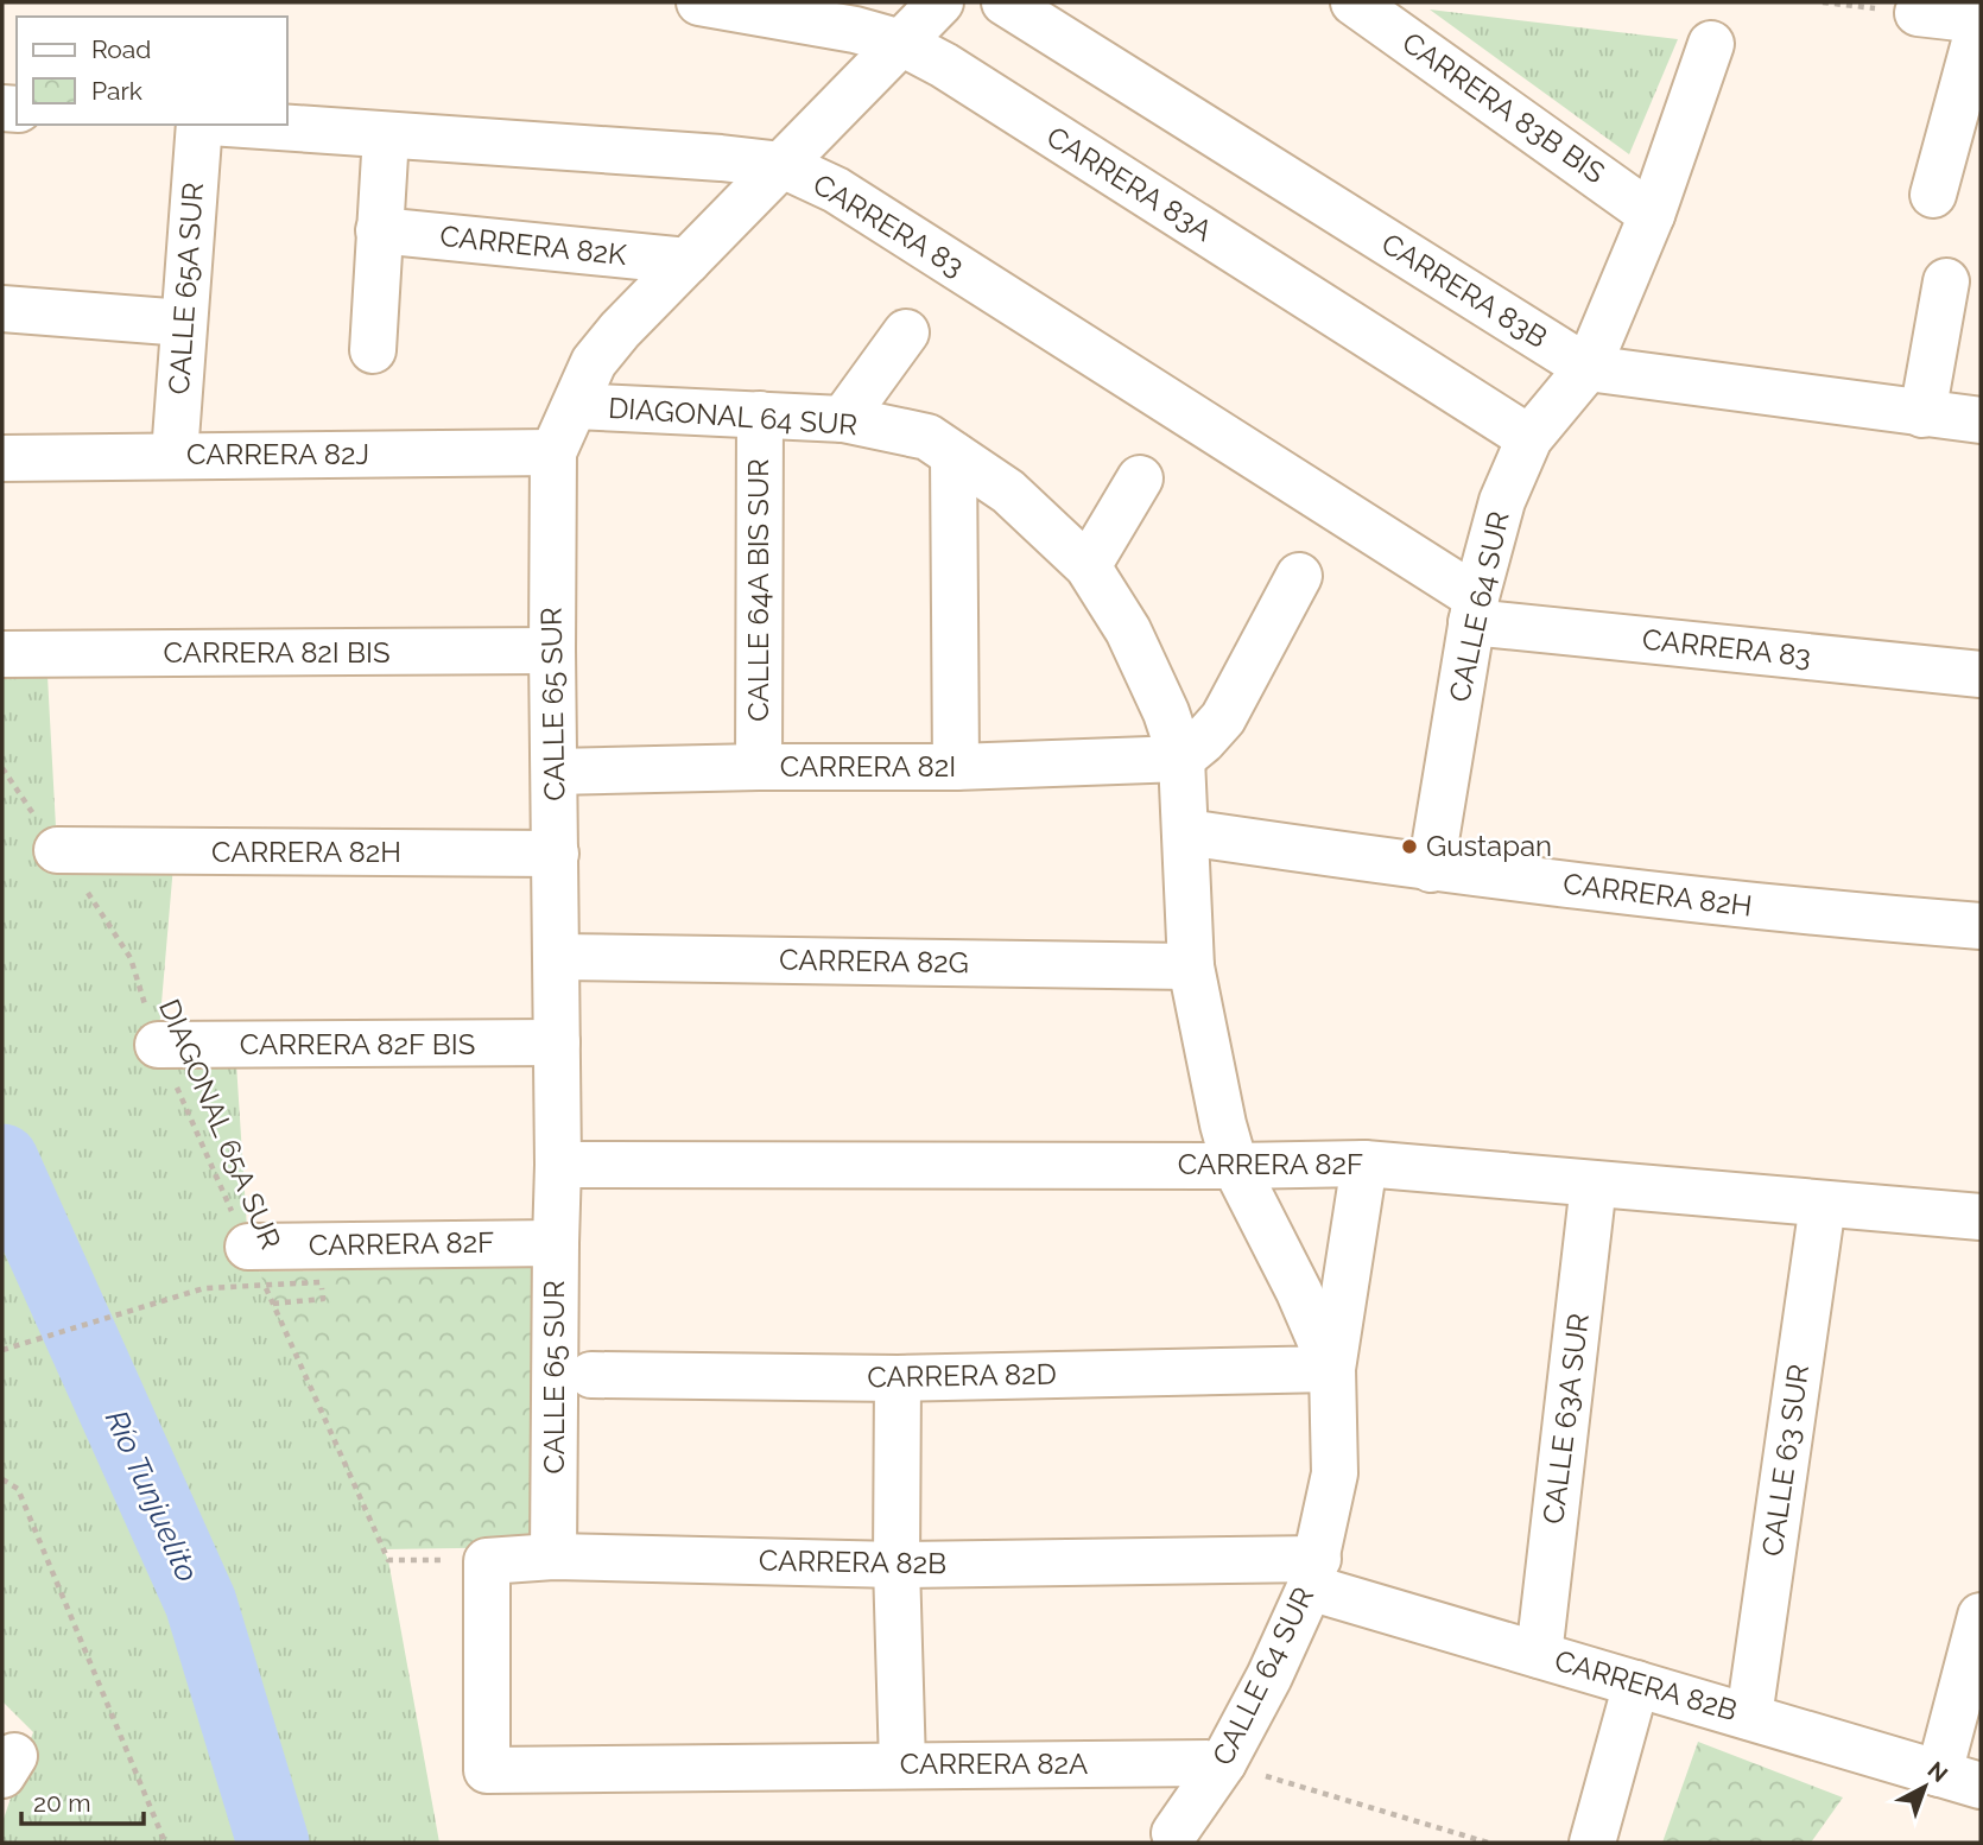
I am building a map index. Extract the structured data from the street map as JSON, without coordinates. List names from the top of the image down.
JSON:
{
  "streets": {
    "street": [
      "CARRERA 83B BIS",
      "CARRERA 83A",
      "CARRERA 83",
      "CARRERA 82K",
      "CALLE 65A SUR",
      "CARRERA 83B",
      "DIAGONAL 64 SUR",
      "CARRERA 82J",
      "CALLE 64A BIS SUR",
      "CALLE 64 SUR",
      "CARRERA 82I BIS",
      "CALLE 65 SUR",
      "CARRERA 82I",
      "CARRERA 82H",
      "CARRERA 82G",
      "CARRERA 82F BIS",
      "CARRERA 82F",
      "CARRERA 82D",
      "CALLE 63A SUR",
      "CALLE 63 SUR",
      "CARRERA 82B",
      "CARRERA 82A"
    ],
    "path": ["DIAGONAL 65A SUR"]
  },
  "crossings": [
    ["CARRERA 83B BIS", "CALLE 64 SUR"],
    ["CARRERA 83A", "CALLE 64 SUR"],
    ["CARRERA 83A", "CALLE 65 SUR"],
    ["CARRERA 83", "CALLE 64 SUR"],
    ["CARRERA 83", "CALLE 65 SUR"],
    ["CARRERA 82K", "CALLE 65 SUR"],
    ["CALLE 65A SUR", "CARRERA 82J"],
    ["CARRERA 83B", "CALLE 64 SUR"],
    ["DIAGONAL 64 SUR", "CALLE 64A BIS SUR"],
    ["DIAGONAL 64 SUR", "CALLE 64 SUR"],
    ["DIAGONAL 64 SUR", "CALLE 65 SUR"],
    ["DIAGONAL 64 SUR", "CARRERA 82I"],
    ["DIAGONAL 64 SUR", "CARRERA 82H"],
    ["DIAGONAL 64 SUR", "CARRERA 82G"],
    ["DIAGONAL 64 SUR", "CARRERA 82F"],
    ["DIAGONAL 64 SUR", "CARRERA 82D"],
    ["CARRERA 82J", "CALLE 65 SUR"],
    ["CALLE 64A BIS SUR", "CARRERA 82I"],
    ["CALLE 64 SUR", "CARRERA 82H"],
    ["CALLE 64 SUR", "CARRERA 82F"],
    ["CALLE 64 SUR", "CARRERA 82D"],
    ["CALLE 64 SUR", "CARRERA 82B"],
    ["CALLE 64 SUR", "CARRERA 82A"],
    ["CARRERA 82I BIS", "CALLE 65 SUR"],
    ["CALLE 65 SUR", "CARRERA 82I"],
    ["CALLE 65 SUR", "CARRERA 82H"],
    ["CALLE 65 SUR", "CARRERA 82G"],
    ["CALLE 65 SUR", "CARRERA 82F BIS"],
    ["CALLE 65 SUR", "CARRERA 82F"],
    ["CALLE 65 SUR", "CARRERA 82B"],
    ["CARRERA 82H", "DIAGONAL 65A SUR"],
    ["CARRERA 82F BIS", "DIAGONAL 65A SUR"],
    ["DIAGONAL 65A SUR", "CARRERA 82F"],
    ["DIAGONAL 65A SUR", "CARRERA 82B"],
    ["DIAGONAL 65A SUR", "CARRERA 82A"],
    ["CARRERA 82F", "CALLE 63A SUR"],
    ["CARRERA 82F", "CALLE 63 SUR"],
    ["CALLE 63A SUR", "CARRERA 82B"],
    ["CALLE 63 SUR", "CARRERA 82B"],
    ["CARRERA 82B", "CARRERA 82A"]
  ],
  "water": ["Río Tunjuelito"],
  "places": ["Gustapan"],
  "legend": ["Road", "Park"],
  "scale_bar": "20 m",
  "north": "top right"
}
